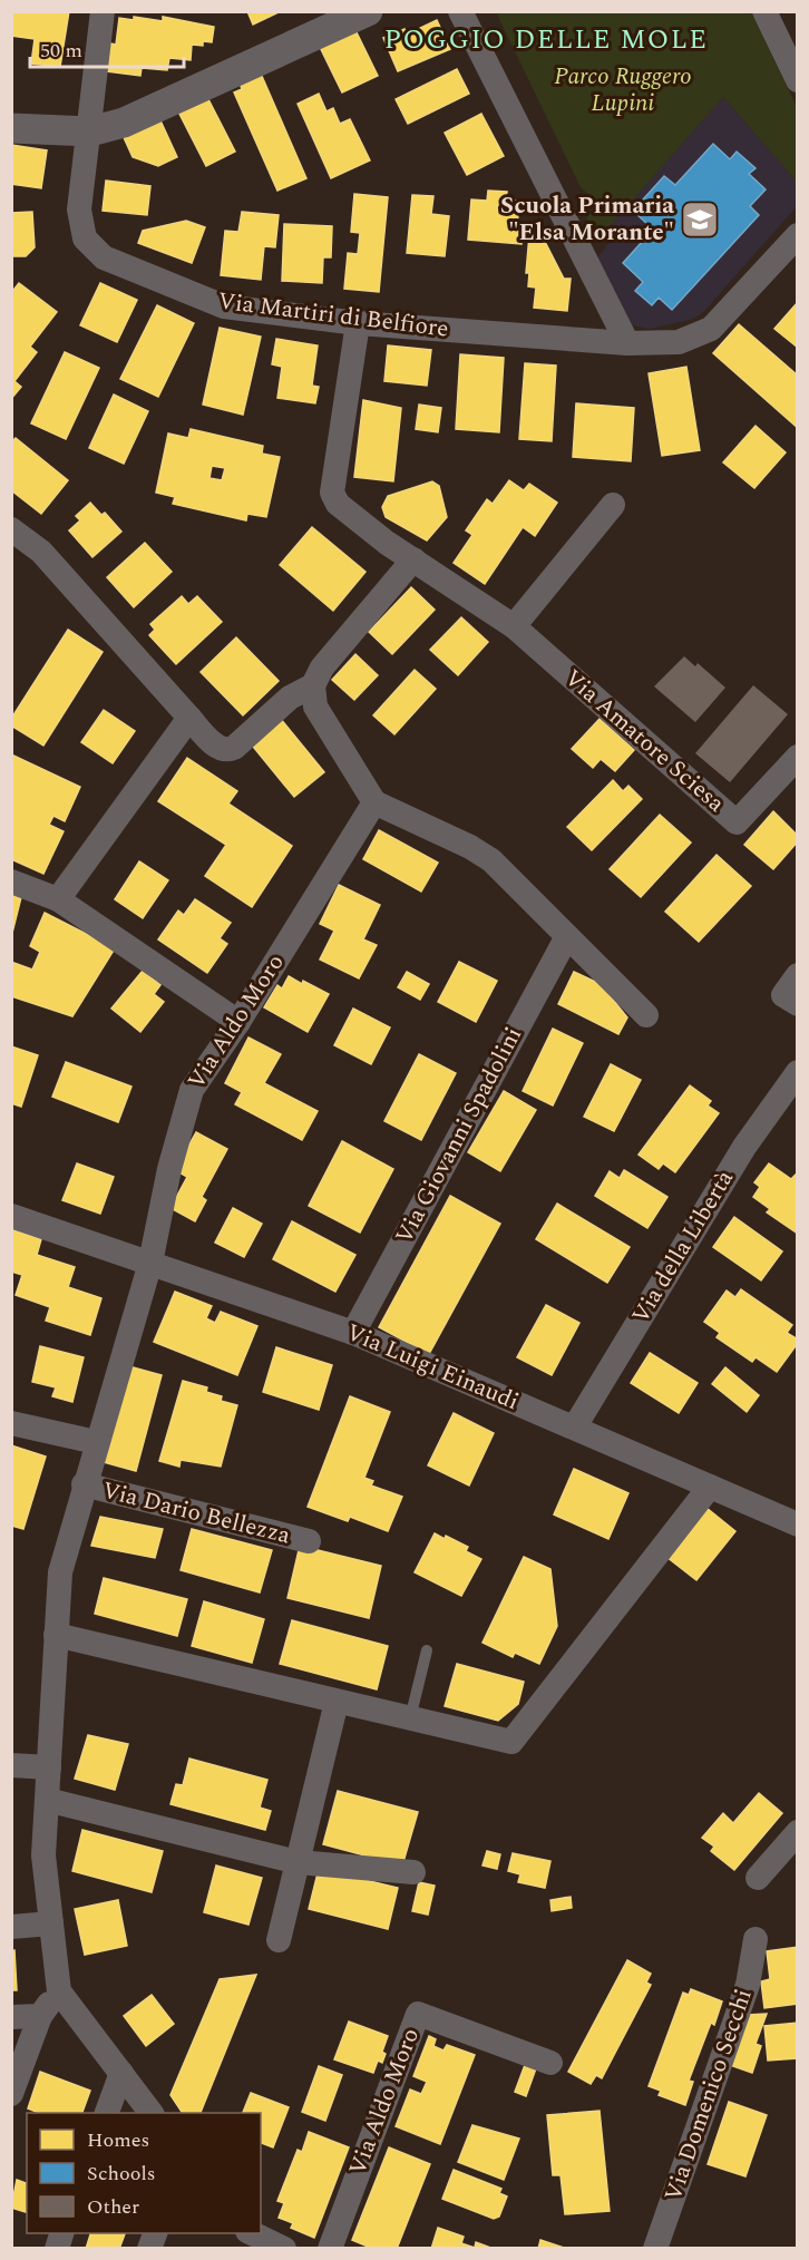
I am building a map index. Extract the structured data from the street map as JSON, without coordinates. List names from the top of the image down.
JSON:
{
  "streets": {
    "street": [
      "Via Martiri di Belfiore",
      "Via Amatore Sciesa",
      "Via Aldo Moro",
      "Via Giovanni Spadolini",
      "Via della Libertà",
      "Via Luigi Einaudi",
      "Via Dario Bellezza",
      "Via Domenico Secchi"
    ]
  },
  "crossings": [
    ["Via Martiri di Belfiore", "Via Amatore Sciesa"],
    ["Via Aldo Moro", "Via Luigi Einaudi"],
    ["Via Aldo Moro", "Via Dario Bellezza"],
    ["Via Giovanni Spadolini", "Via Luigi Einaudi"],
    ["Via della Libertà", "Via Luigi Einaudi"]
  ],
  "districts": ["POGGIO DELLE MOLE"],
  "parks": ["Parco Ruggero Lupini"],
  "places": {
    "school or university": ["Scuola Primaria \"Elsa Morante\""]
  },
  "legend": ["Homes", "Schools", "Other"],
  "scale_bar": "50 m"
}
